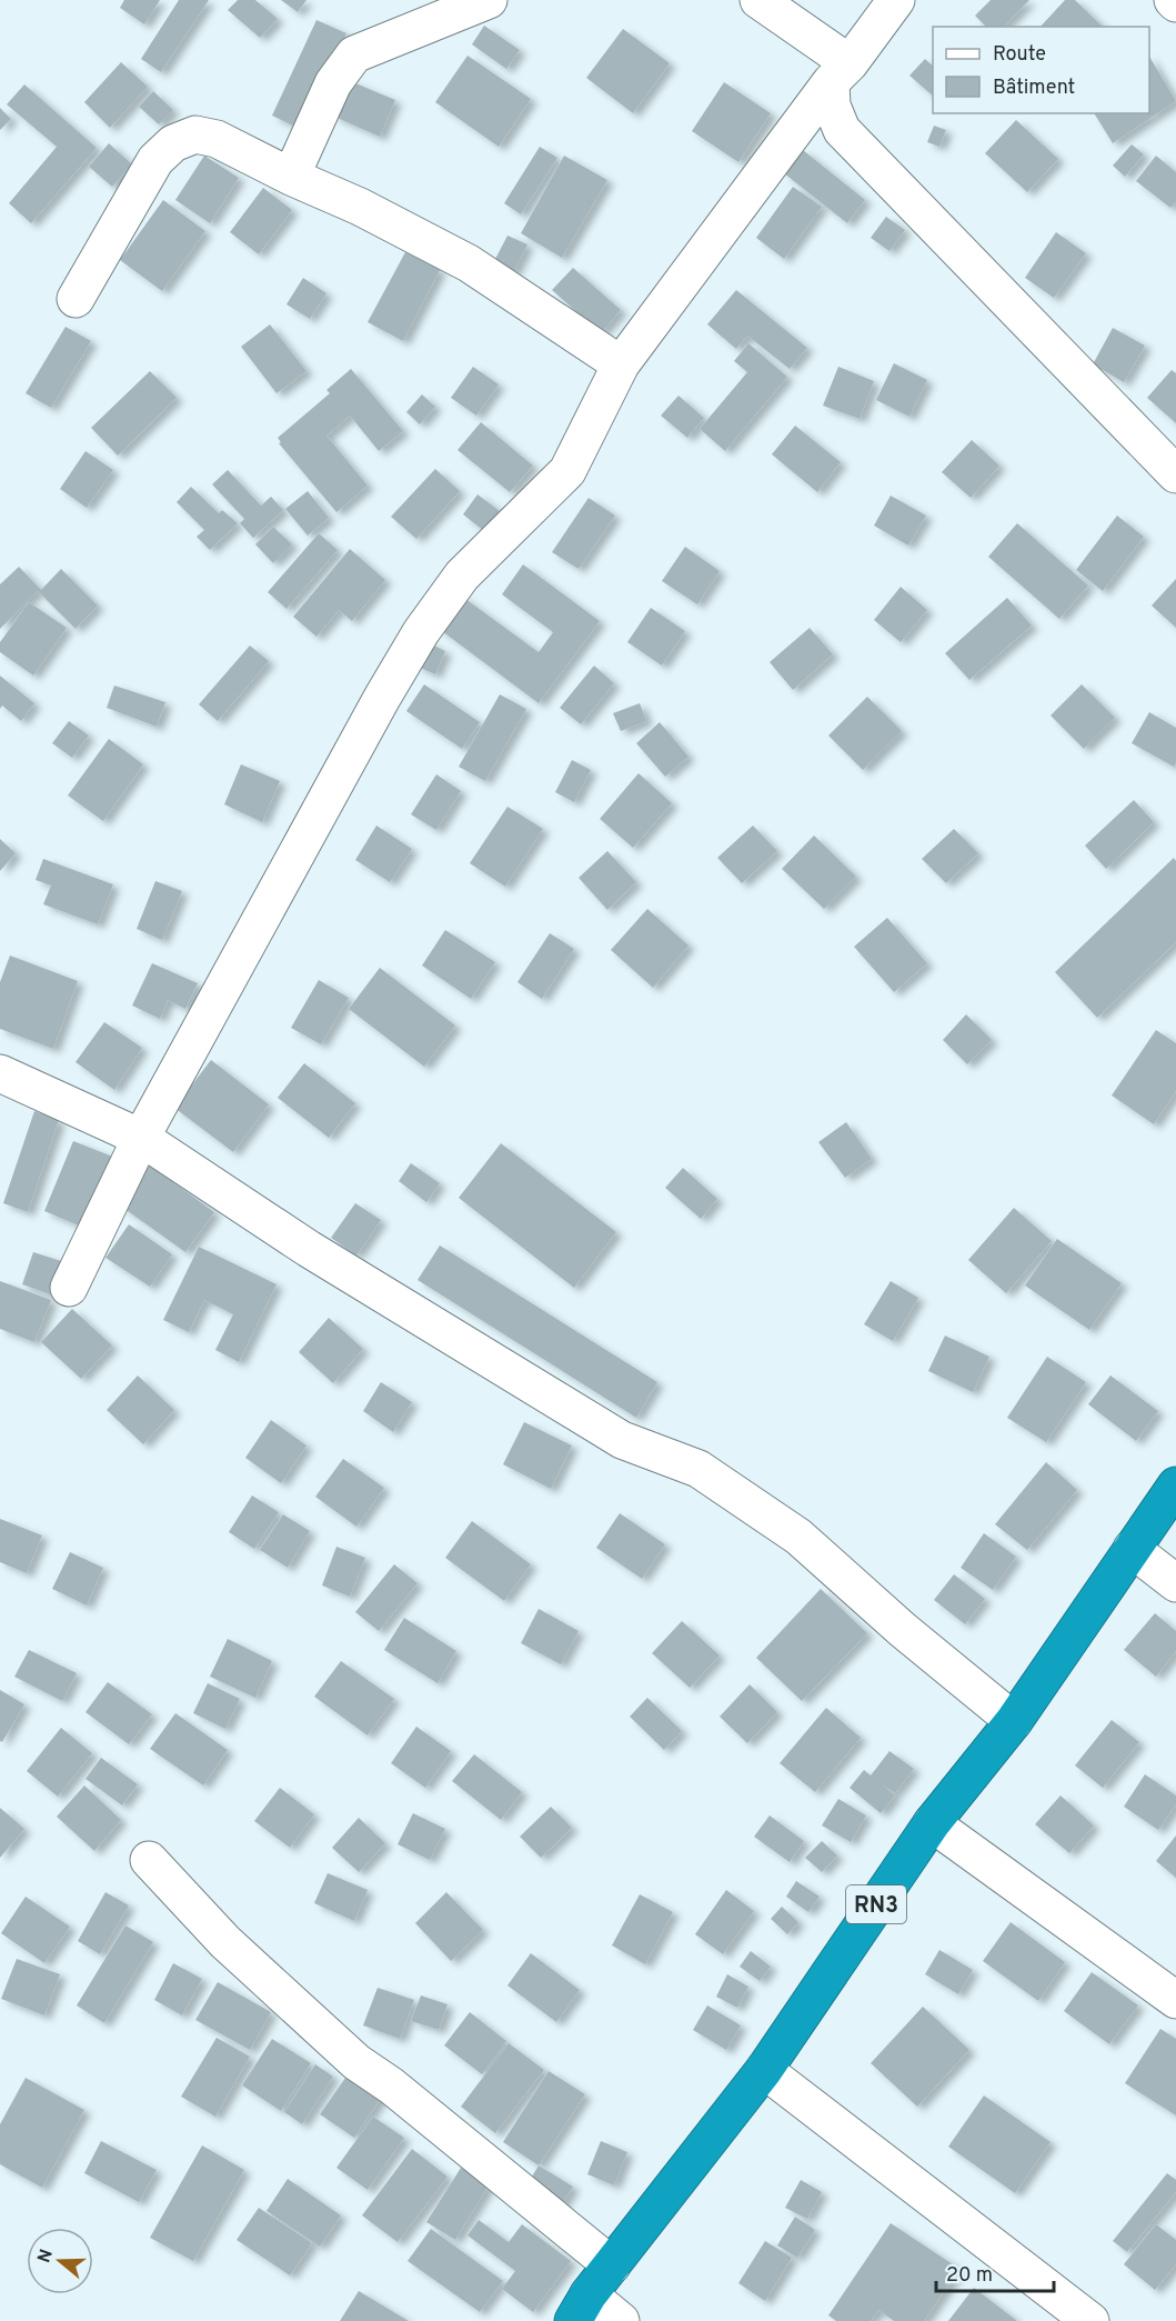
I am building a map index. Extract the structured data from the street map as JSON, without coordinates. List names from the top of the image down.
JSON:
{
  "streets": {
    "highway": ["RN3"]
  },
  "legend": ["Route", "Bâtiment"],
  "scale_bar": "20 m",
  "north": "left"
}
